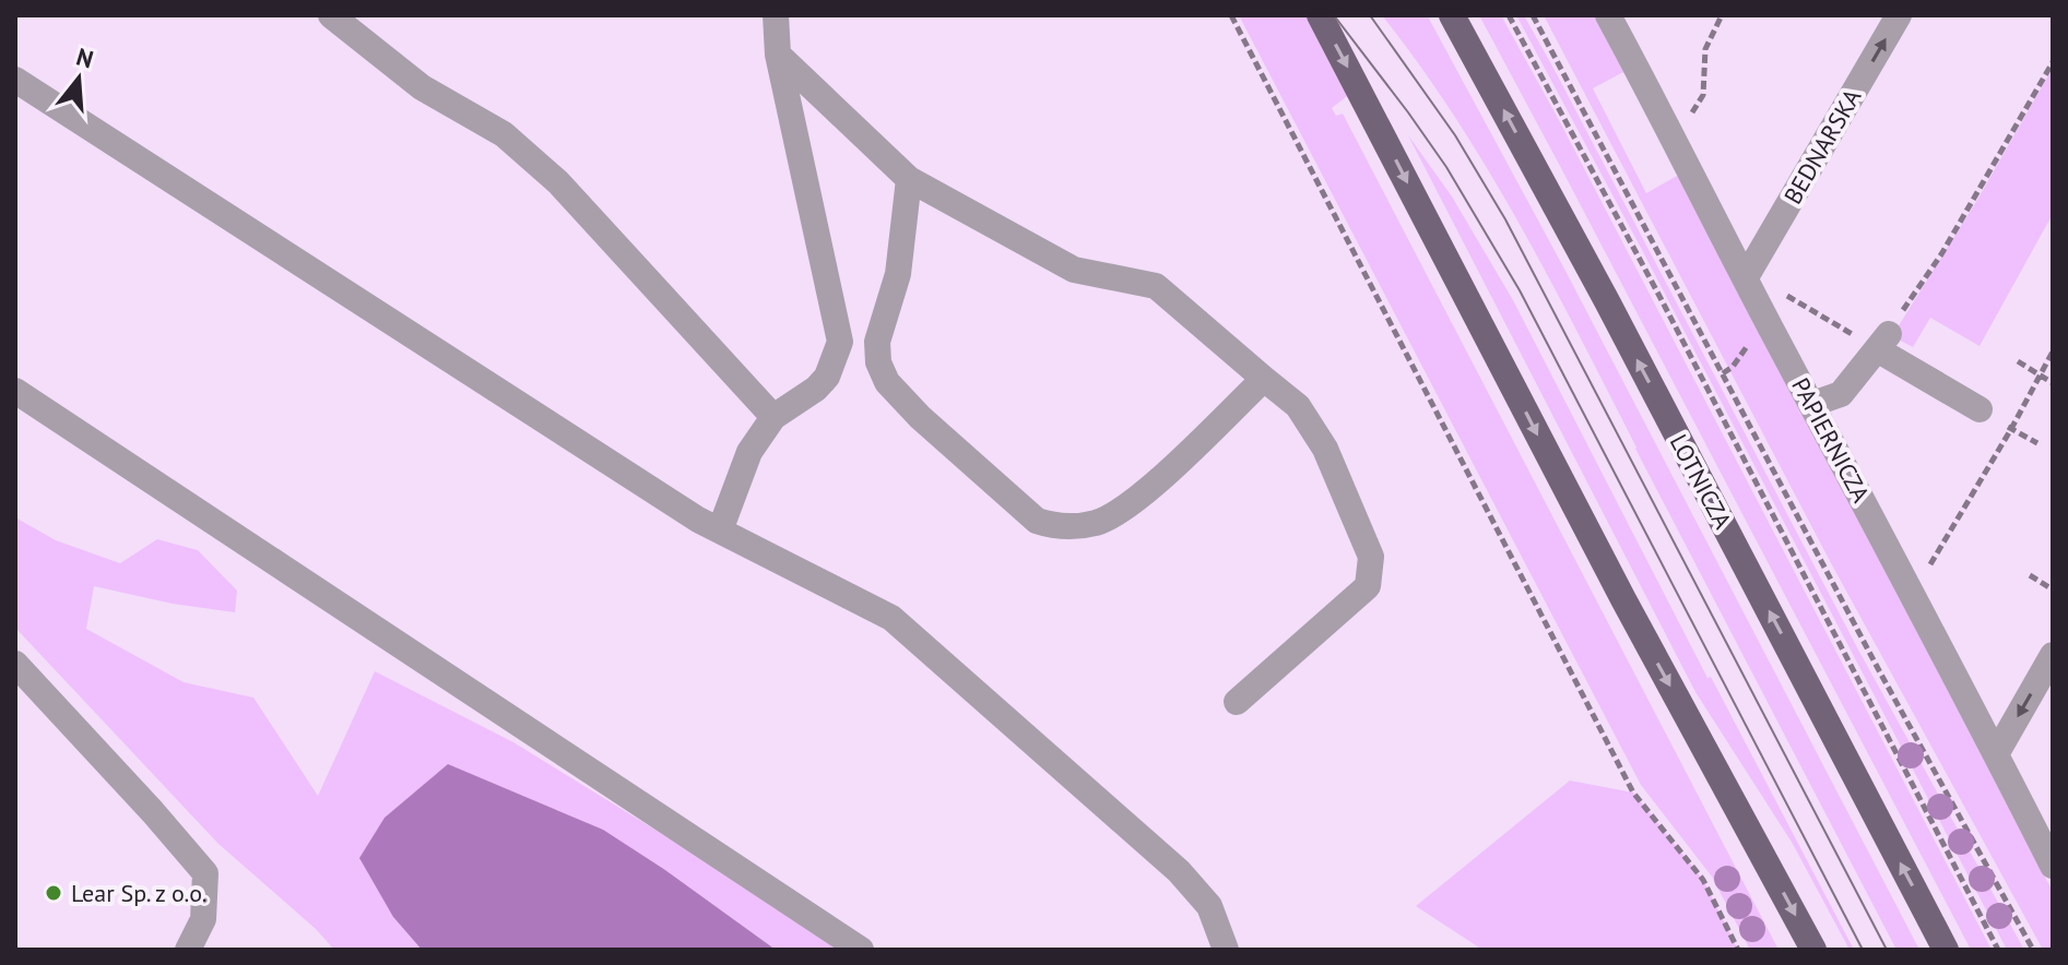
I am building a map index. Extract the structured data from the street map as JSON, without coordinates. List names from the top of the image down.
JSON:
{
  "streets": {
    "main road": ["LOTNICZA"],
    "street": ["BEDNARSKA", "PAPIERNICZA"]
  },
  "crossings": [
    ["BEDNARSKA", "PAPIERNICZA"]
  ],
  "one_way": ["BEDNARSKA"],
  "places": ["Lear Sp. z o.o."],
  "north": "top"
}
